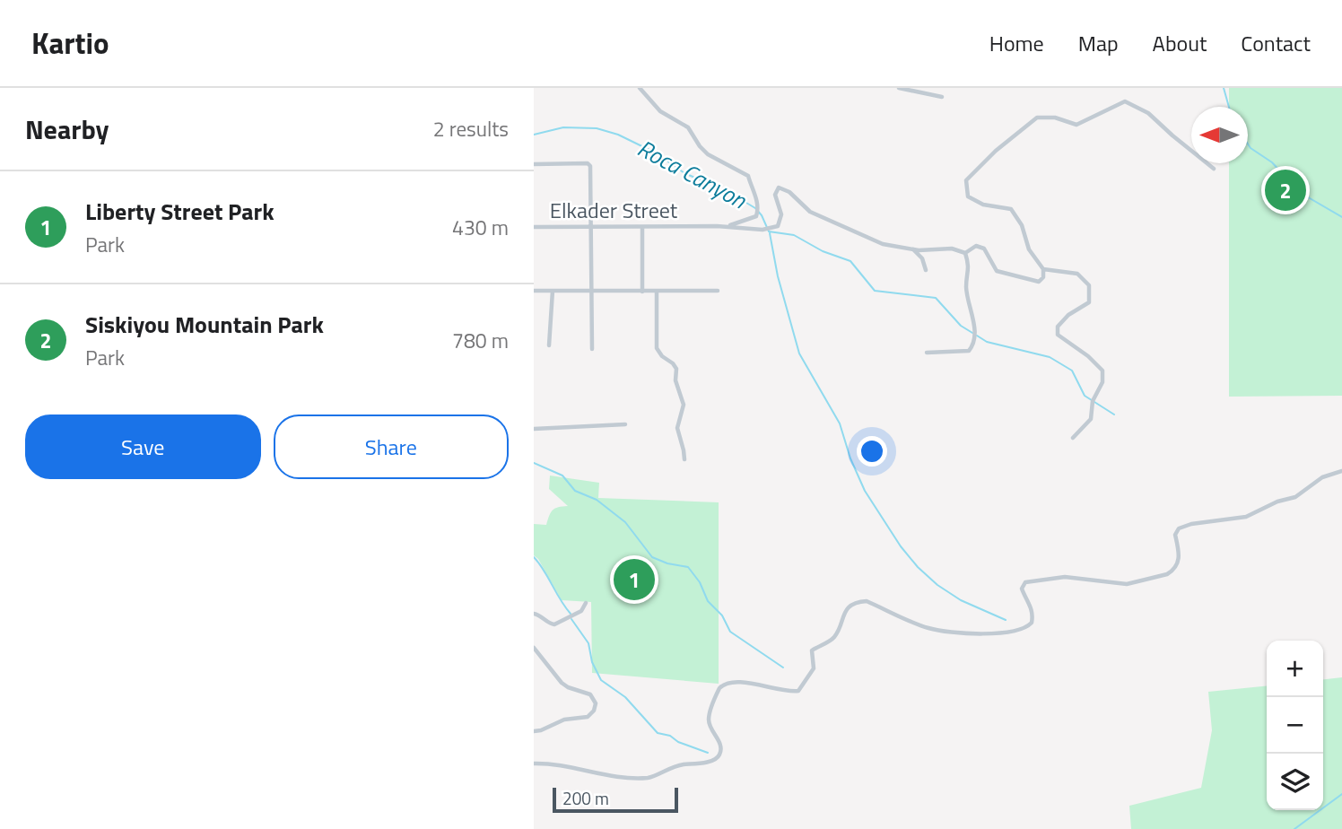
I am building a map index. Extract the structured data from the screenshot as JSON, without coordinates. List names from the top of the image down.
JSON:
{
  "streets": {
    "street": ["Elkader Street"]
  },
  "water": ["Roca Canyon"],
  "scale_bar": "200 m",
  "north": "left",
  "page": {
    "header": "Kartio",
    "nav": [
      "Home",
      "Map",
      "About",
      "Contact"
    ],
    "heading": ["Nearby", "2 results"],
    "pins": ["2", "1"],
    "list": [
      {
        "mark": "1",
        "name": "Liberty Street Park",
        "note": "Park",
        "value": "430 m"
      },
      {
        "mark": "2",
        "name": "Siskiyou Mountain Park",
        "note": "Park",
        "value": "780 m"
      }
    ],
    "buttons": ["Save", "Share"],
    "map_buttons": ["+", "−"],
    "scale": "200 m"
  }
}
